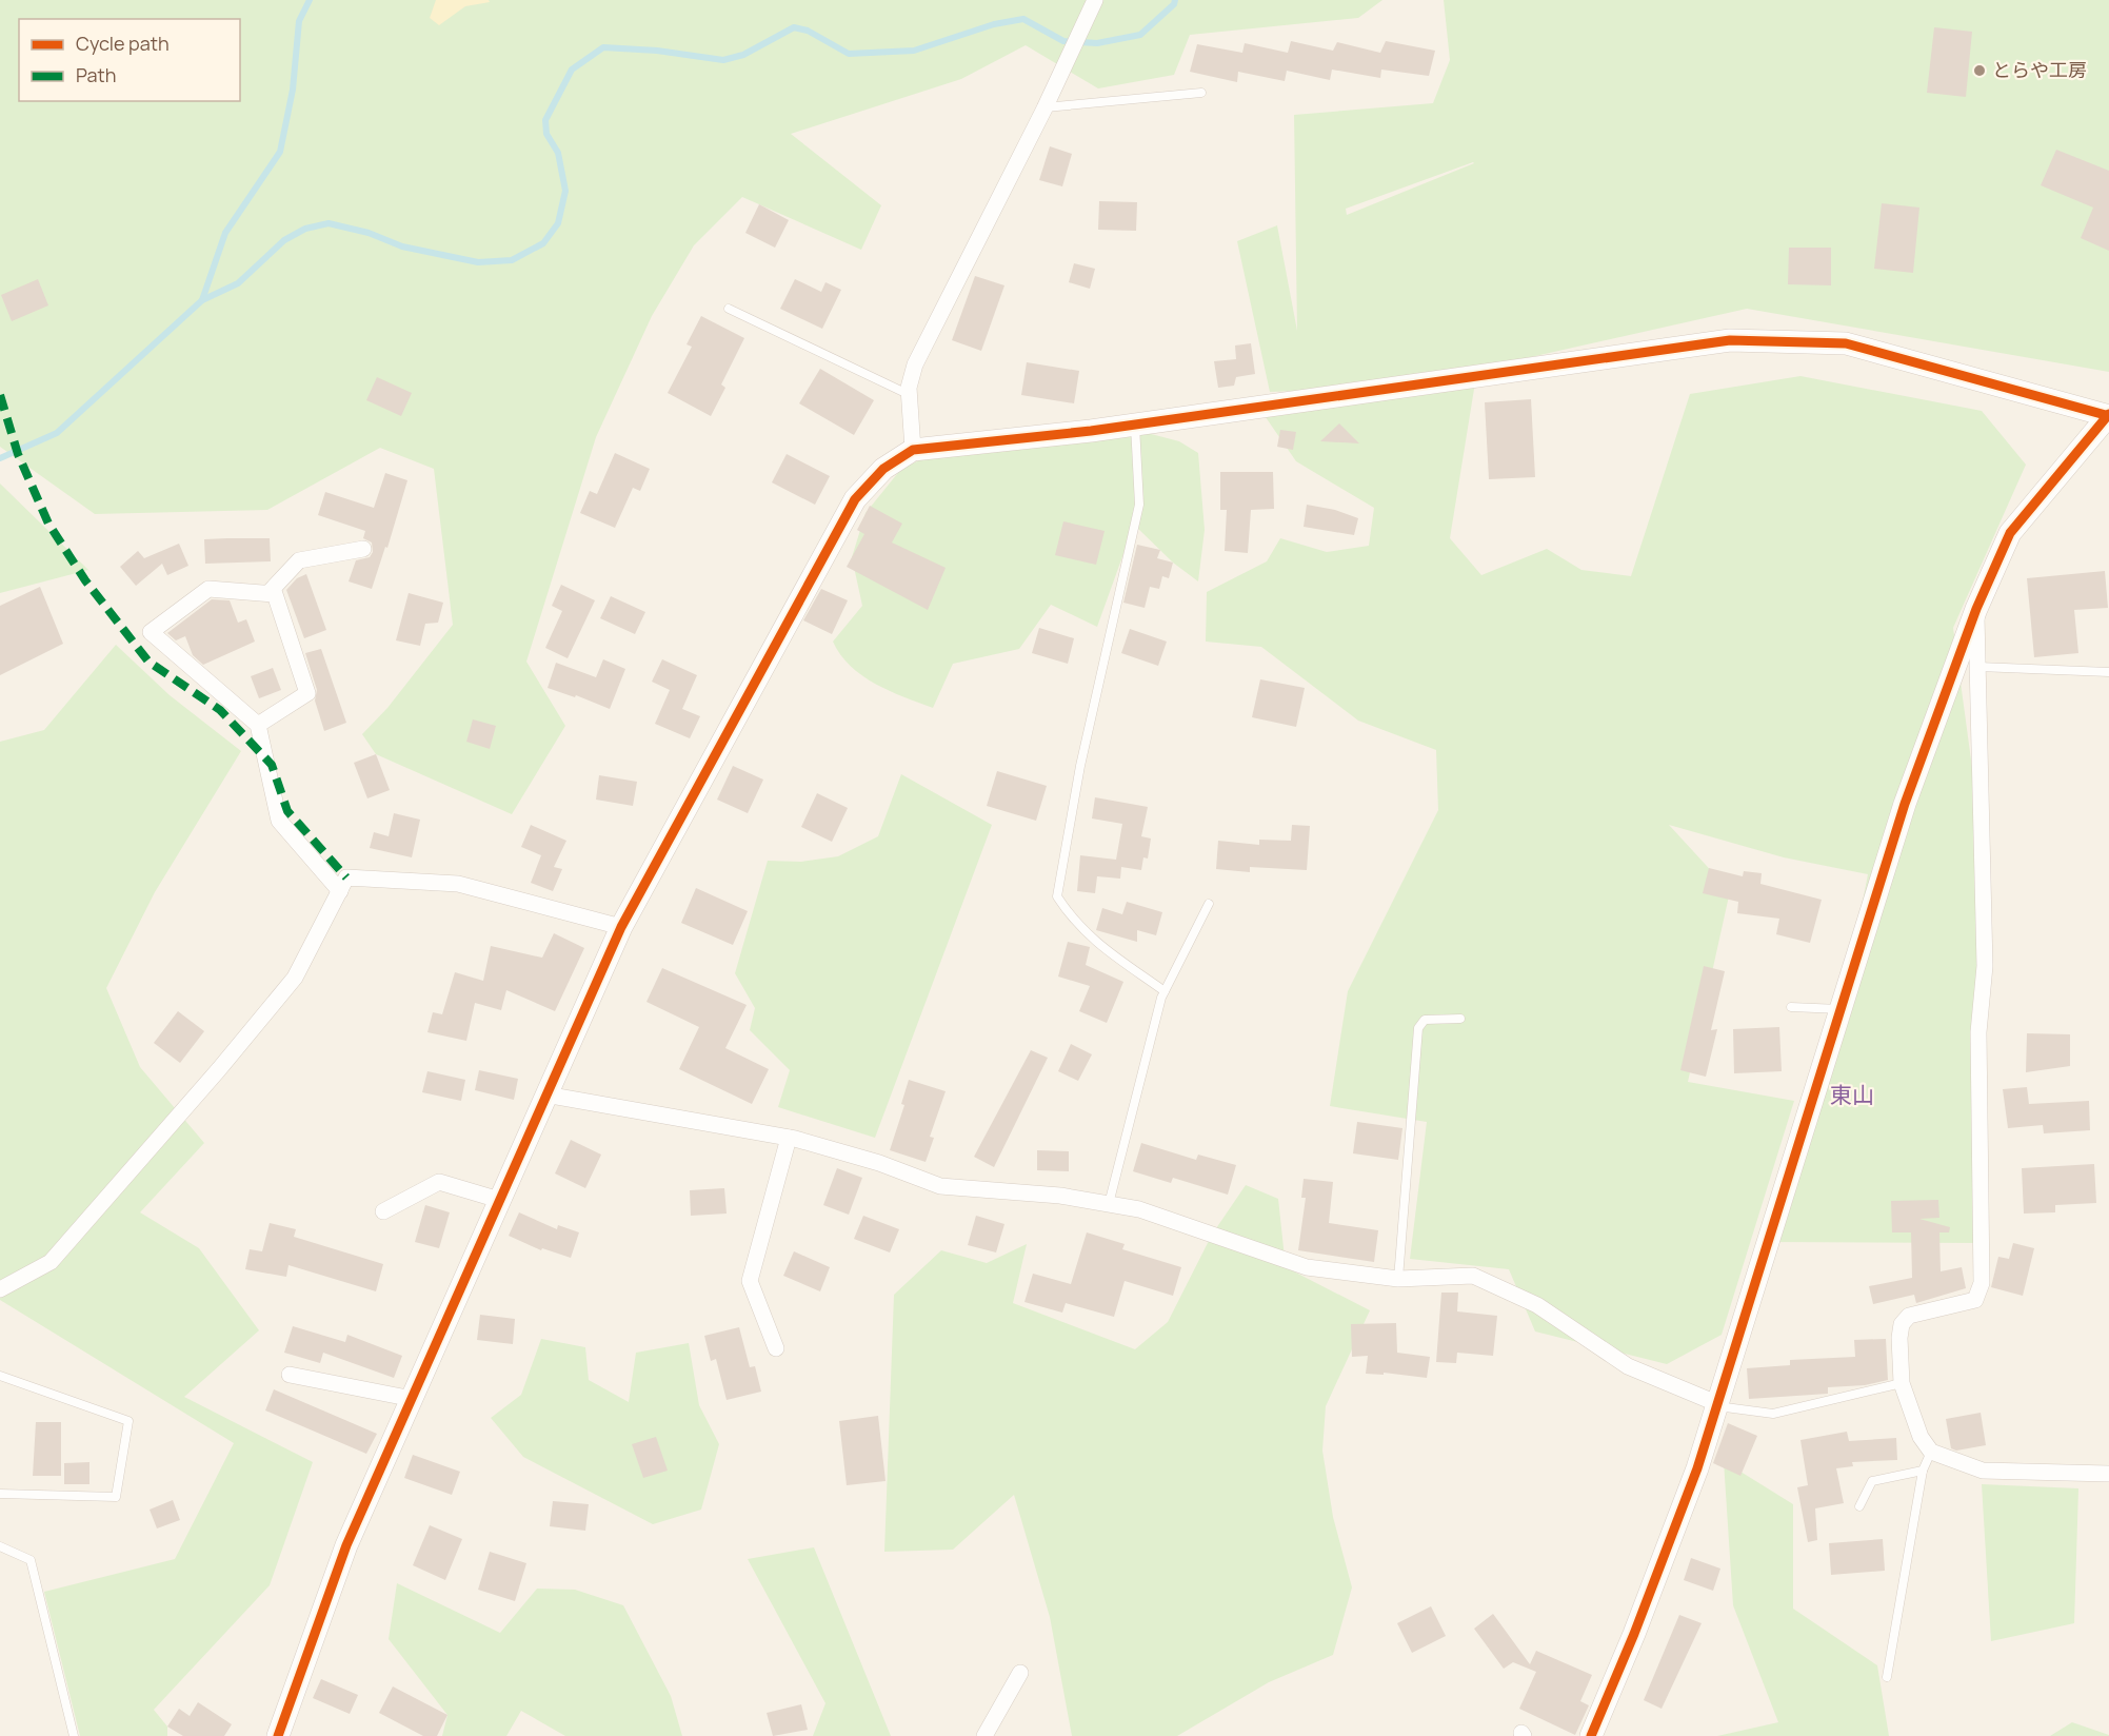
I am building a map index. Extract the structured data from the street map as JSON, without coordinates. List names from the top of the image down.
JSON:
{
  "districts": ["東山"],
  "places": ["とらや工房"],
  "legend": ["Cycle path", "Path"]
}
